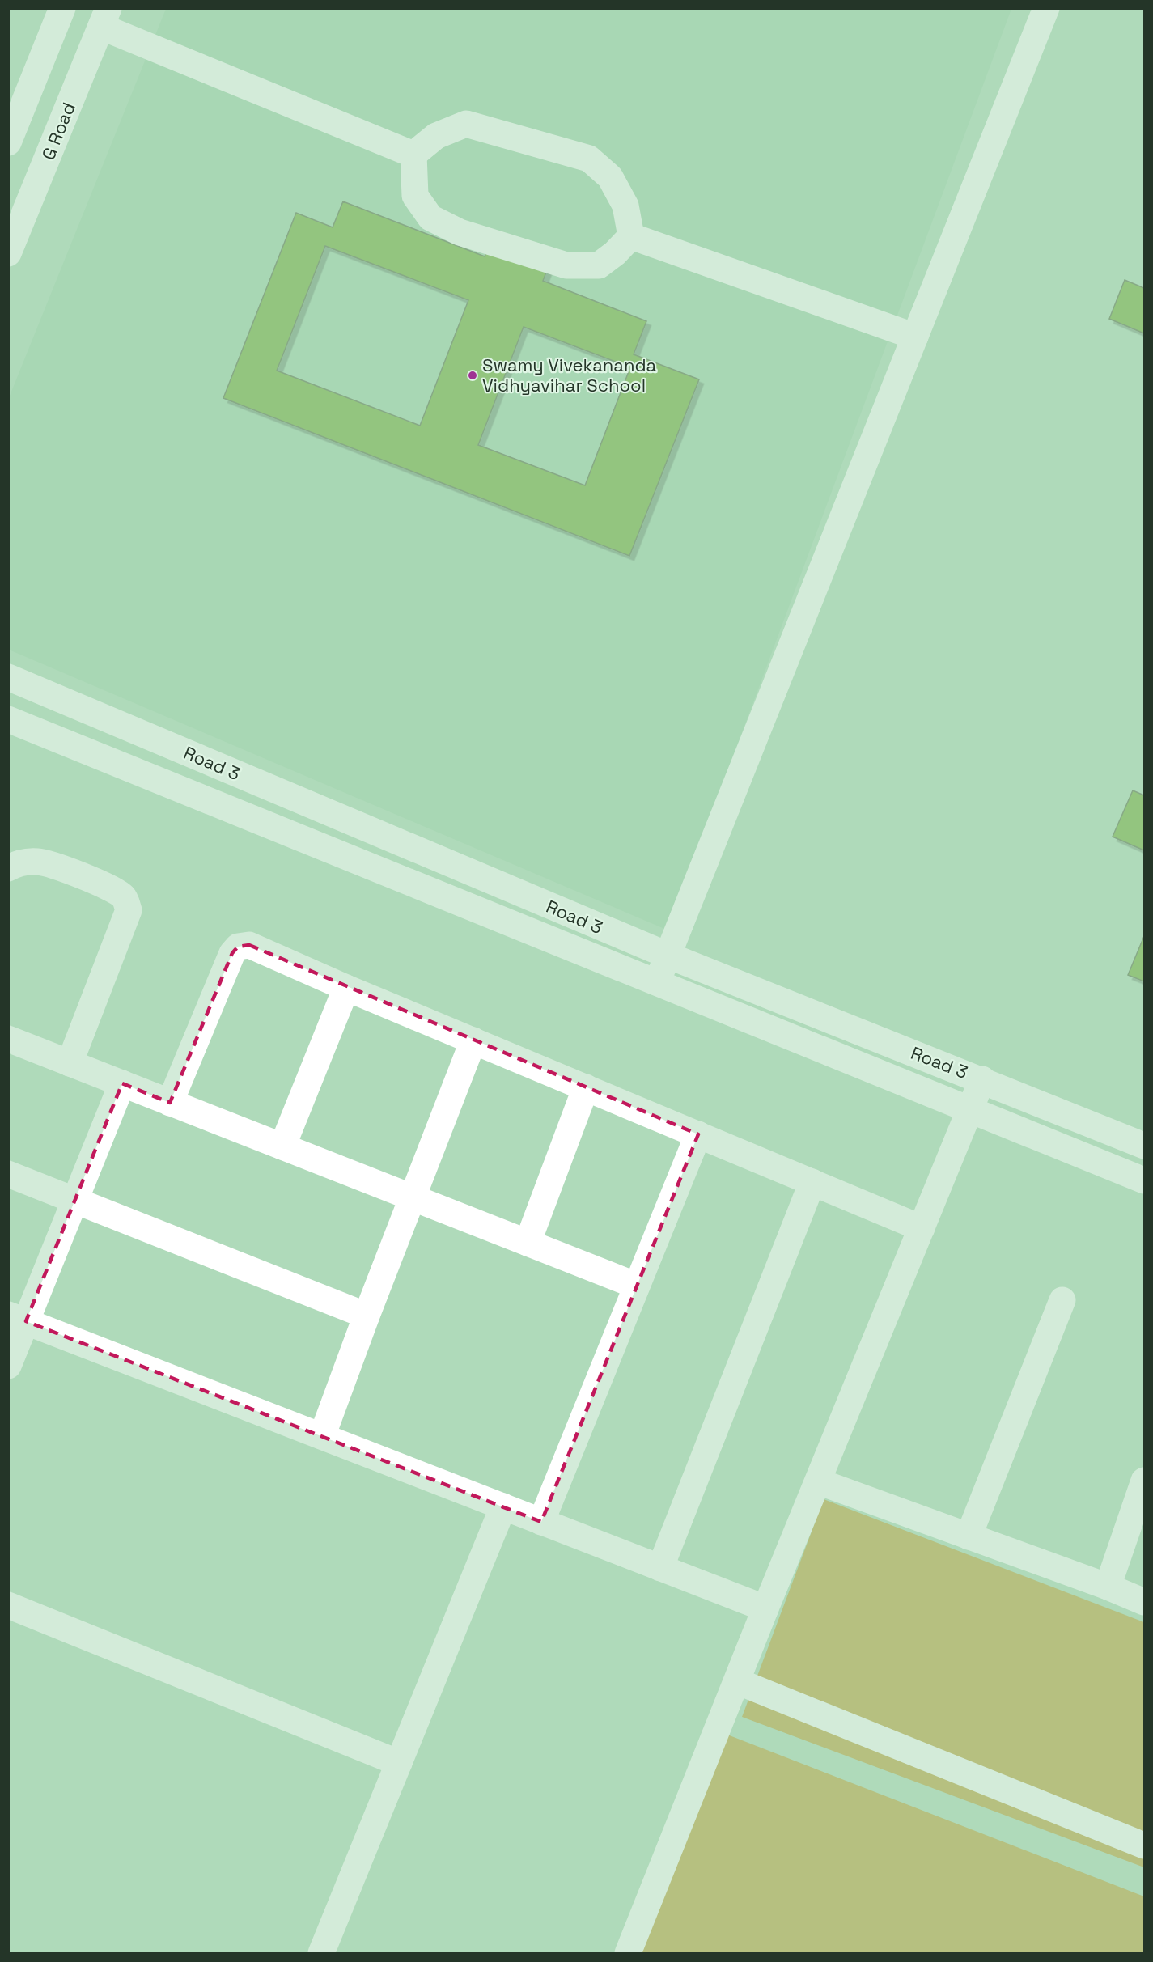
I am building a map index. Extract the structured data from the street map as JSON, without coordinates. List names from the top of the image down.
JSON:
{
  "streets": {
    "street": ["G Road", "Road 3"]
  },
  "places": ["Swamy Vivekananda Vidhyavihar School"]
}
